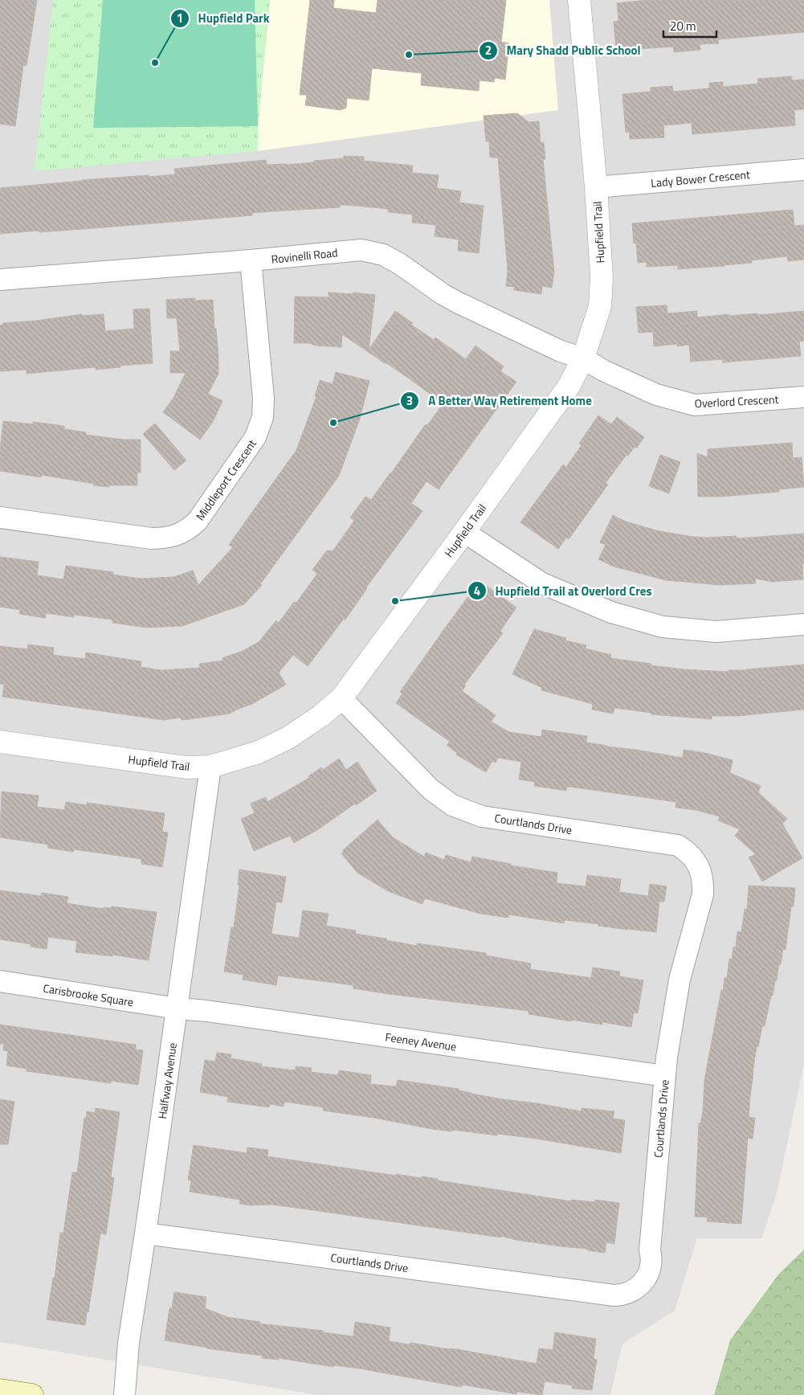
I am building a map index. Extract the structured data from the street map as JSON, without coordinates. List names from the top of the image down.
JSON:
{
  "streets": {
    "street": [
      "Lady Bower Crescent",
      "Hupfield Trail",
      "Rovinelli Road",
      "Overlord Crescent",
      "Middleport Crescent",
      "Courtlands Drive",
      "Carisbrooke Square",
      "Feeney Avenue",
      "Halfway Avenue"
    ]
  },
  "crossings": [
    ["Lady Bower Crescent", "Hupfield Trail"],
    ["Hupfield Trail", "Rovinelli Road"],
    ["Hupfield Trail", "Overlord Crescent"],
    ["Hupfield Trail", "Courtlands Drive"],
    ["Hupfield Trail", "Halfway Avenue"],
    ["Rovinelli Road", "Overlord Crescent"],
    ["Rovinelli Road", "Middleport Crescent"],
    ["Courtlands Drive", "Feeney Avenue"],
    ["Courtlands Drive", "Halfway Avenue"],
    ["Carisbrooke Square", "Feeney Avenue"],
    ["Carisbrooke Square", "Halfway Avenue"],
    ["Feeney Avenue", "Halfway Avenue"]
  ],
  "places": [
    "Mary Shadd Public School",
    "Hupfield Park",
    "A Better Way Retirement Home",
    "Hupfield Trail at Overlord Cres"
  ],
  "scale_bar": "20 m"
}
